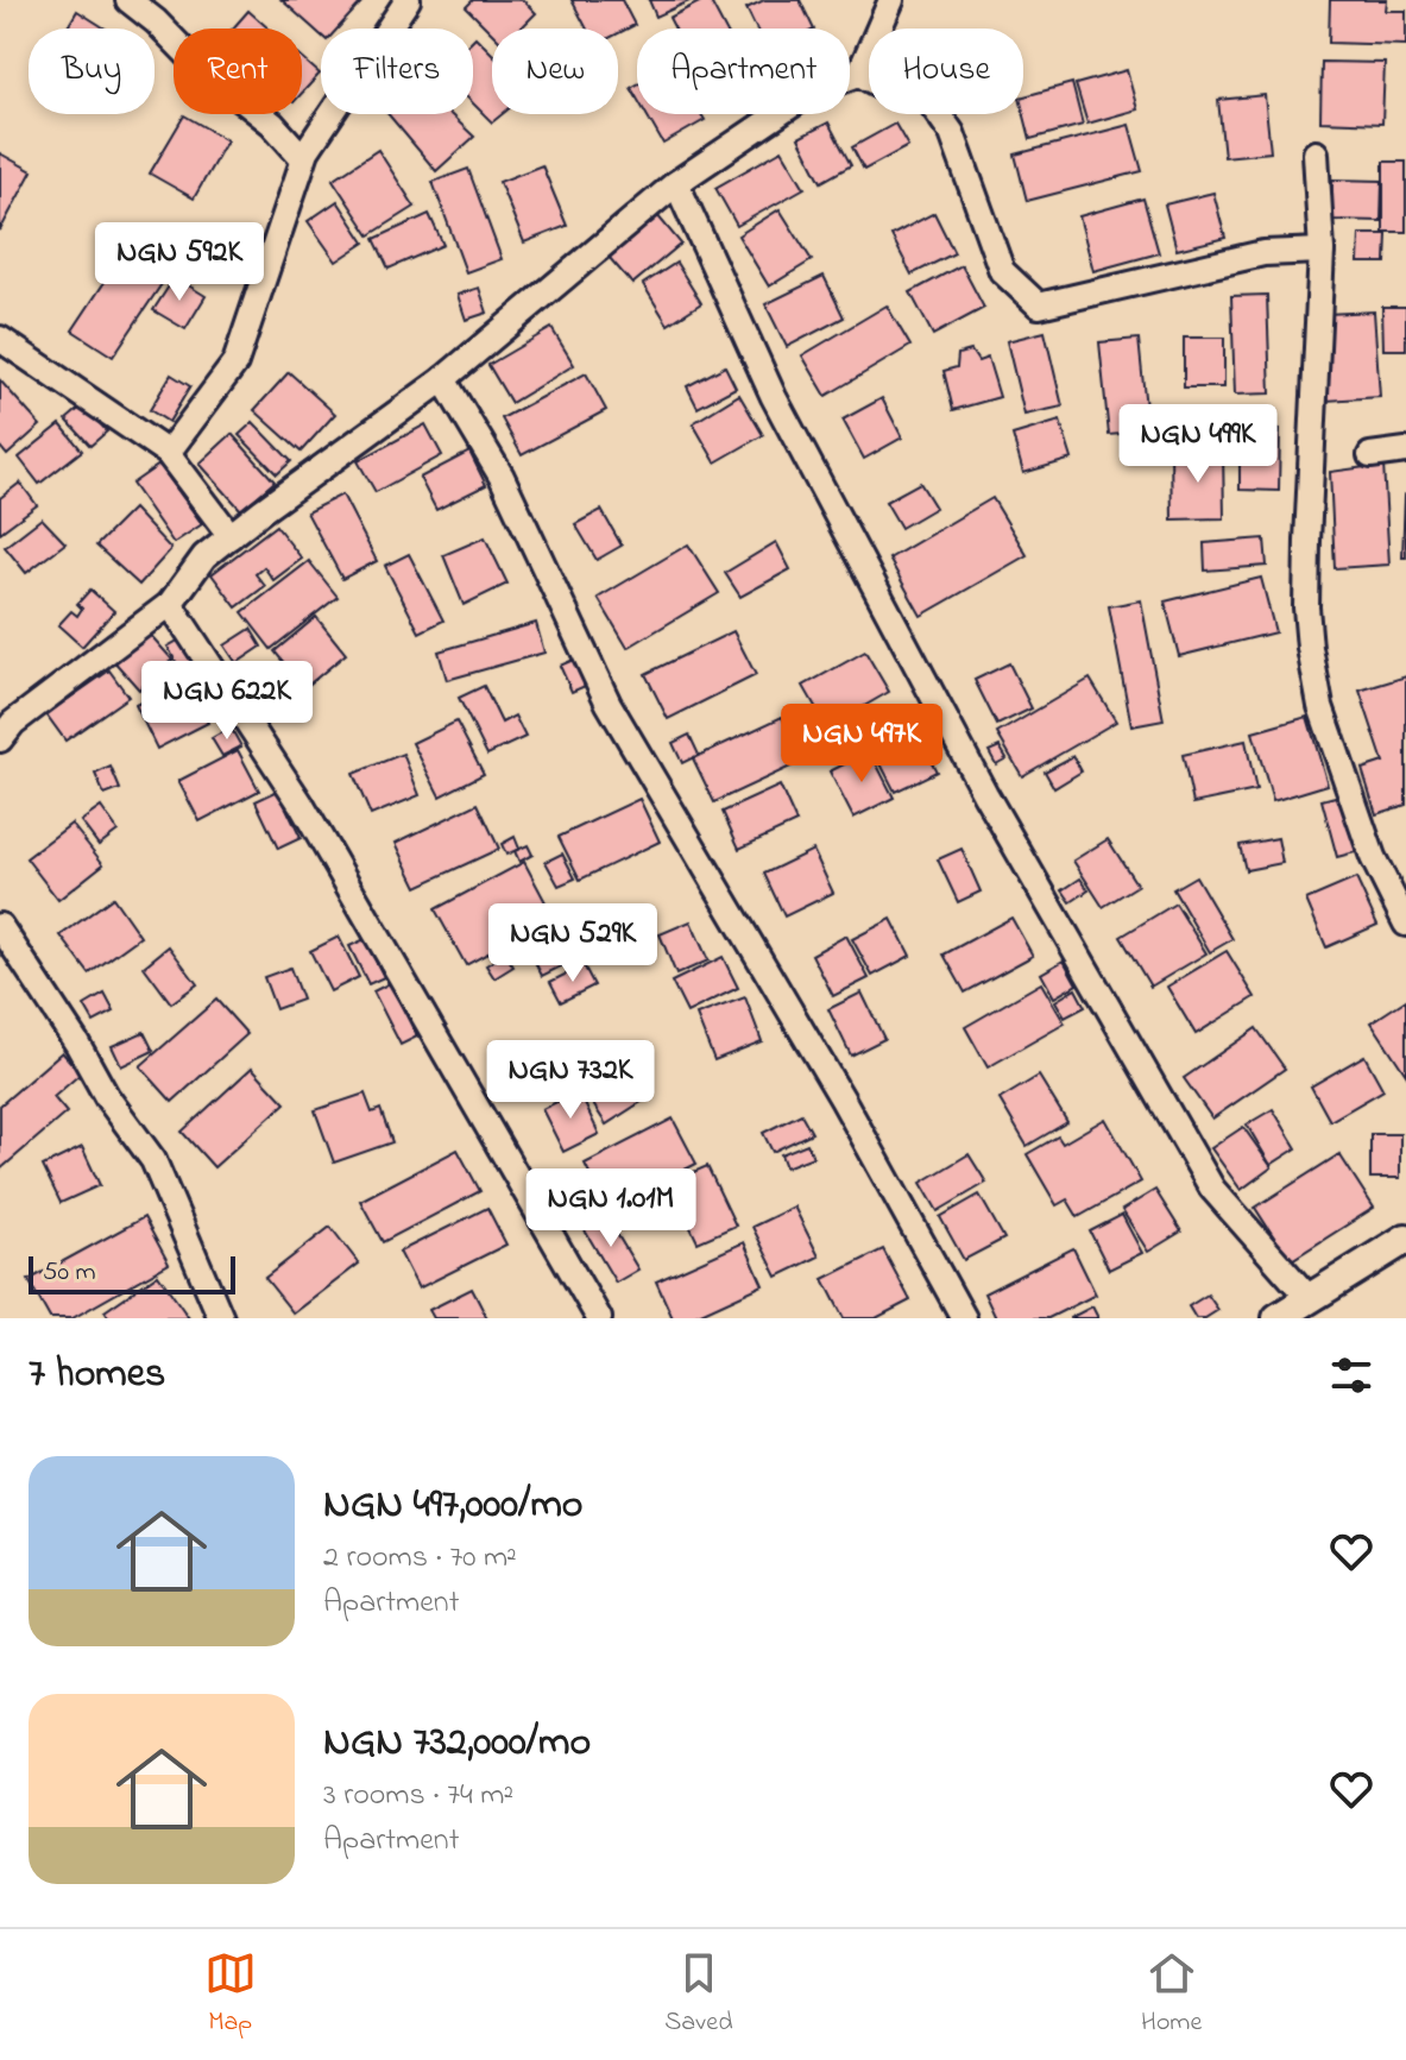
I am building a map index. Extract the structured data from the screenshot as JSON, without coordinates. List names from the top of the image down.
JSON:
{
  "scale_bar": "50 m",
  "page": {
    "chip": [
      "Buy",
      "Rent",
      "Filters",
      "New",
      "Apartment",
      "House"
    ],
    "price": [
      "NGN 592K",
      "NGN 499K",
      "NGN 622K",
      "NGN 497K",
      "NGN 529K",
      "NGN 732K",
      "NGN 1.01M"
    ],
    "scale": "50 m",
    "heading": "7 homes",
    "list": [
      {
        "name": "NGN 497,000/mo",
        "note": "2 rooms · 70 m² · Apartment"
      },
      {
        "name": "NGN 732,000/mo",
        "note": "3 rooms · 74 m² · Apartment"
      }
    ],
    "tabs": ["Map", "Saved", "Home"]
  }
}
